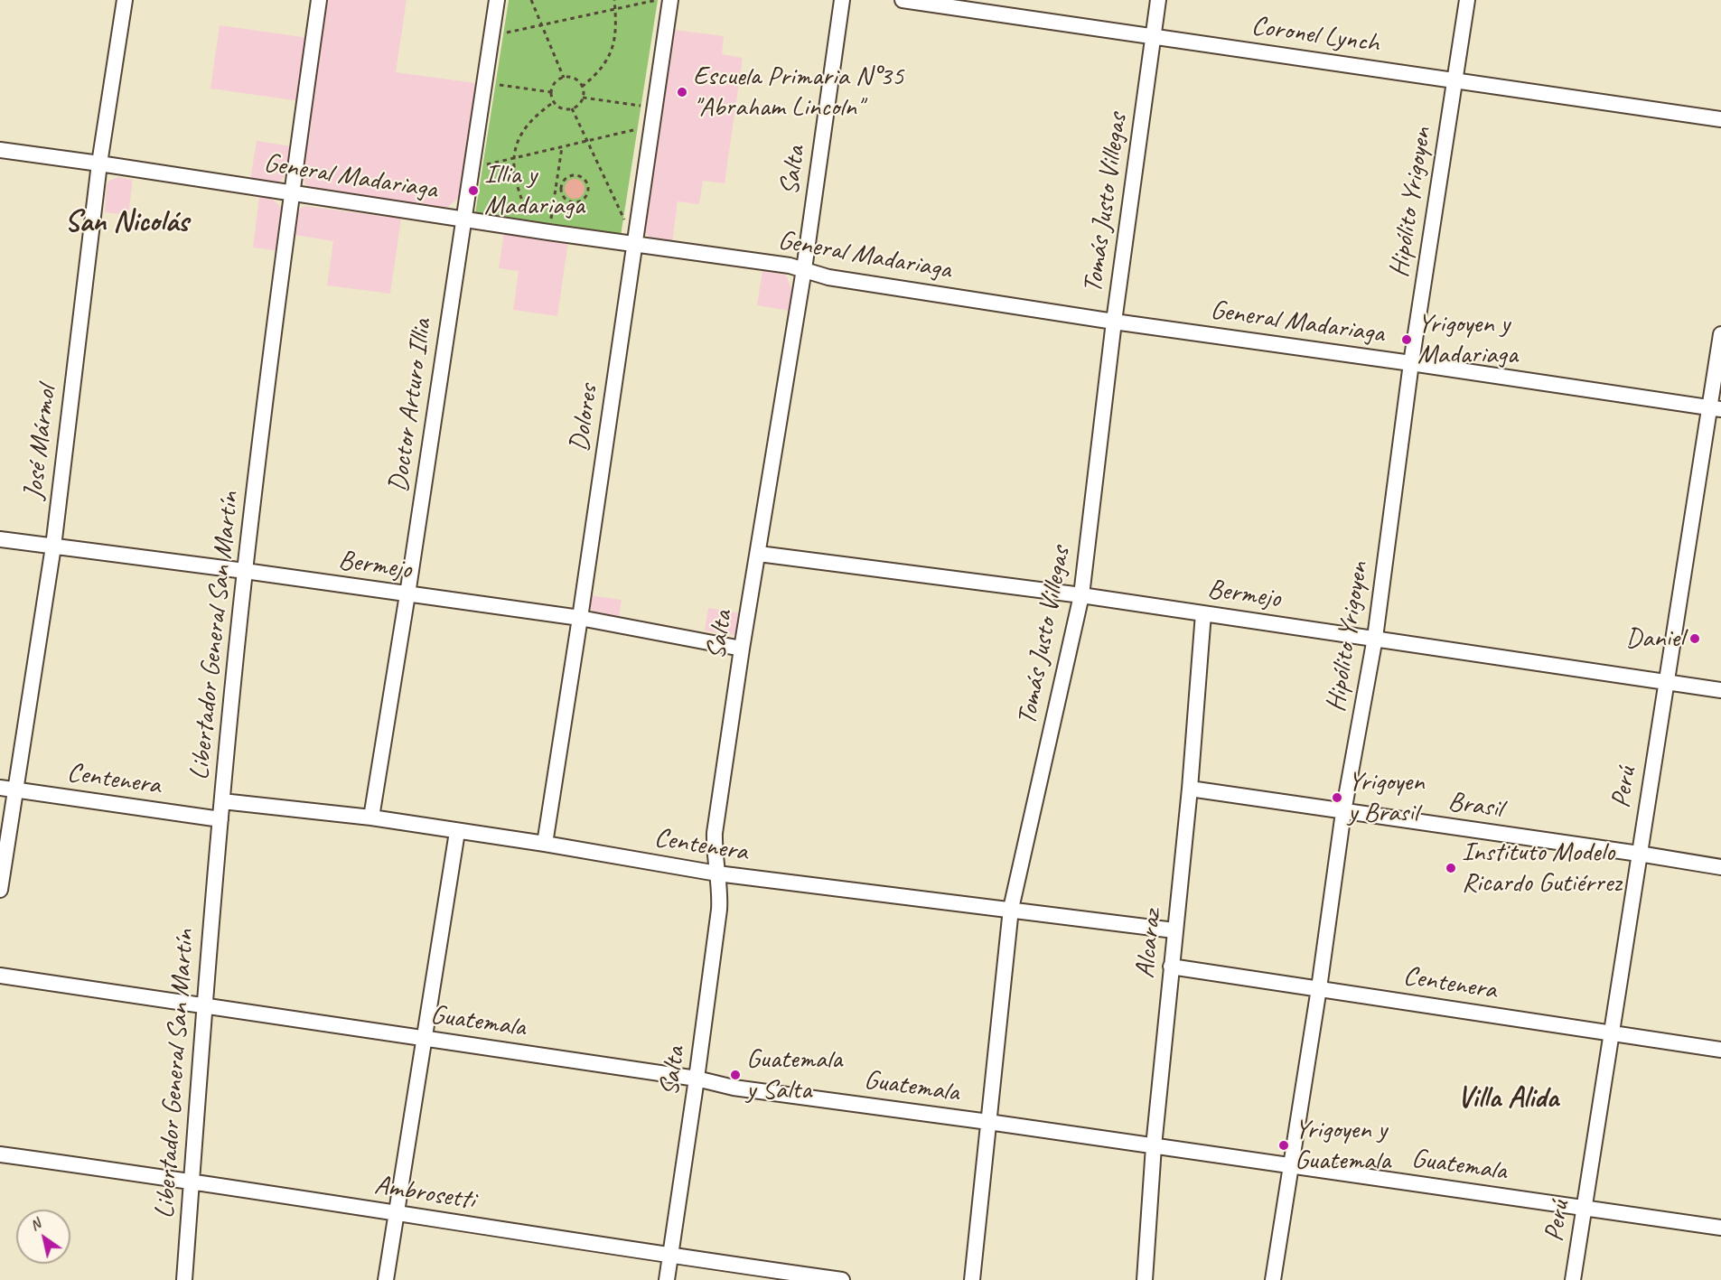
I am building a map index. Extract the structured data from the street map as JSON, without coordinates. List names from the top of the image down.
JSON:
{
  "streets": {
    "street": [
      "Coronel Lynch",
      "Salta",
      "General Madariaga",
      "Hipólito Yrigoyen",
      "Tomás Justo Villegas",
      "Doctor Arturo Illia",
      "Dolores",
      "José Mármol",
      "Bermejo",
      "Libertador General San Martín",
      "Centenera",
      "Perú",
      "Brasil",
      "Alcaraz",
      "Guatemala",
      "Ambrosetti"
    ]
  },
  "crossings": [
    ["Coronel Lynch", "Hipólito Yrigoyen"],
    ["Coronel Lynch", "Tomás Justo Villegas"],
    ["Salta", "General Madariaga"],
    ["Salta", "Bermejo"],
    ["Salta", "Centenera"],
    ["Salta", "Guatemala"],
    ["Salta", "Ambrosetti"],
    ["General Madariaga", "Hipólito Yrigoyen"],
    ["General Madariaga", "Tomás Justo Villegas"],
    ["General Madariaga", "Doctor Arturo Illia"],
    ["General Madariaga", "Dolores"],
    ["General Madariaga", "José Mármol"],
    ["General Madariaga", "Libertador General San Martín"],
    ["General Madariaga", "Perú"],
    ["Hipólito Yrigoyen", "Bermejo"],
    ["Hipólito Yrigoyen", "Centenera"],
    ["Hipólito Yrigoyen", "Brasil"],
    ["Hipólito Yrigoyen", "Guatemala"],
    ["Tomás Justo Villegas", "Bermejo"],
    ["Tomás Justo Villegas", "Centenera"],
    ["Tomás Justo Villegas", "Guatemala"],
    ["Doctor Arturo Illia", "Bermejo"],
    ["Doctor Arturo Illia", "Centenera"],
    ["Dolores", "Bermejo"],
    ["Dolores", "Centenera"],
    ["José Mármol", "Bermejo"],
    ["José Mármol", "Centenera"],
    ["Bermejo", "Libertador General San Martín"],
    ["Bermejo", "Perú"],
    ["Bermejo", "Alcaraz"],
    ["Libertador General San Martín", "Centenera"],
    ["Libertador General San Martín", "Guatemala"],
    ["Libertador General San Martín", "Ambrosetti"],
    ["Centenera", "Perú"],
    ["Centenera", "Alcaraz"],
    ["Perú", "Brasil"],
    ["Perú", "Guatemala"],
    ["Brasil", "Alcaraz"],
    ["Alcaraz", "Guatemala"]
  ],
  "districts": ["San Nicolás", "Villa Alida"],
  "places": [
    "Escuela Primaria N°35 \"Abraham Lincoln\"",
    "Illia y Madariaga",
    "Yrigoyen y Madariaga",
    "Daniel",
    "Yrigoyen y Brasil",
    "Instituto Modelo Ricardo Gutiérrez",
    "Guatemala y Salta",
    "Yrigoyen y Guatemala"
  ],
  "north": "top left"
}
